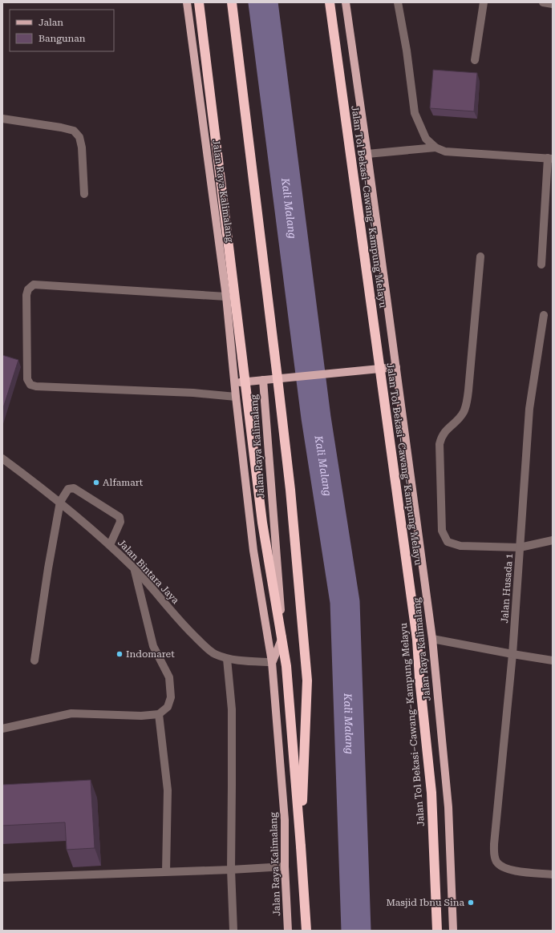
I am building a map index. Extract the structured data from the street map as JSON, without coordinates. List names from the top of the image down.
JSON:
{
  "streets": {
    "highway": ["Jalan Tol Bekasi–Cawang–Kampung Melayu"],
    "main road": ["Jalan Raya Kalimalang"],
    "street": ["Jalan Bintara Jaya", "Jalan Husada 1"]
  },
  "crossings": [
    ["Jalan Raya Kalimalang", "Jalan Bintara Jaya"]
  ],
  "water": ["Kali Malang"],
  "places": ["Alfamart", "Indomaret", "Masjid Ibnu Sina"],
  "legend": ["Jalan", "Bangunan"]
}
